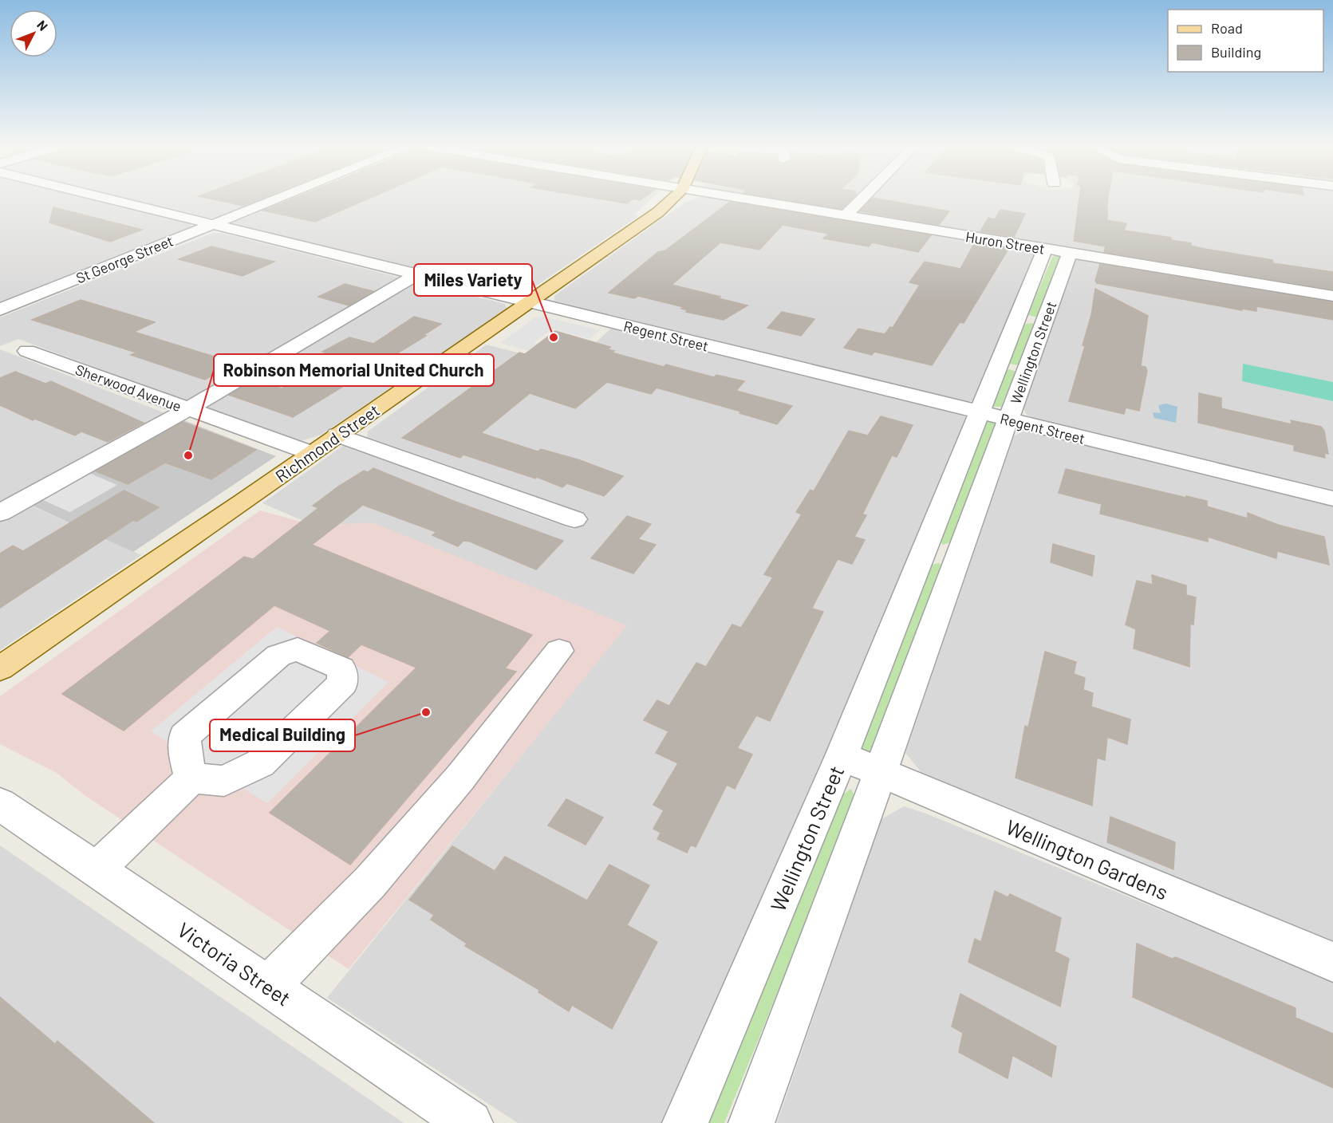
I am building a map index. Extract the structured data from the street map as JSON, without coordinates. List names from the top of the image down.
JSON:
{
  "streets": {
    "main road": ["Richmond Street"],
    "street": [
      "Huron Street",
      "St George Street",
      "Regent Street",
      "Wellington Street",
      "Sherwood Avenue",
      "Wellington Gardens",
      "Victoria Street"
    ]
  },
  "crossings": [
    ["Huron Street", "Wellington Street"],
    ["St George Street", "Regent Street"],
    ["Regent Street", "Wellington Street"],
    ["Regent Street", "Richmond Street"],
    ["Wellington Street", "Wellington Gardens"],
    ["Sherwood Avenue", "Richmond Street"]
  ],
  "places": ["Miles Variety", "Robinson Memorial United Church", "Medical Building"],
  "legend": ["Road", "Building"],
  "north": "top right"
}
